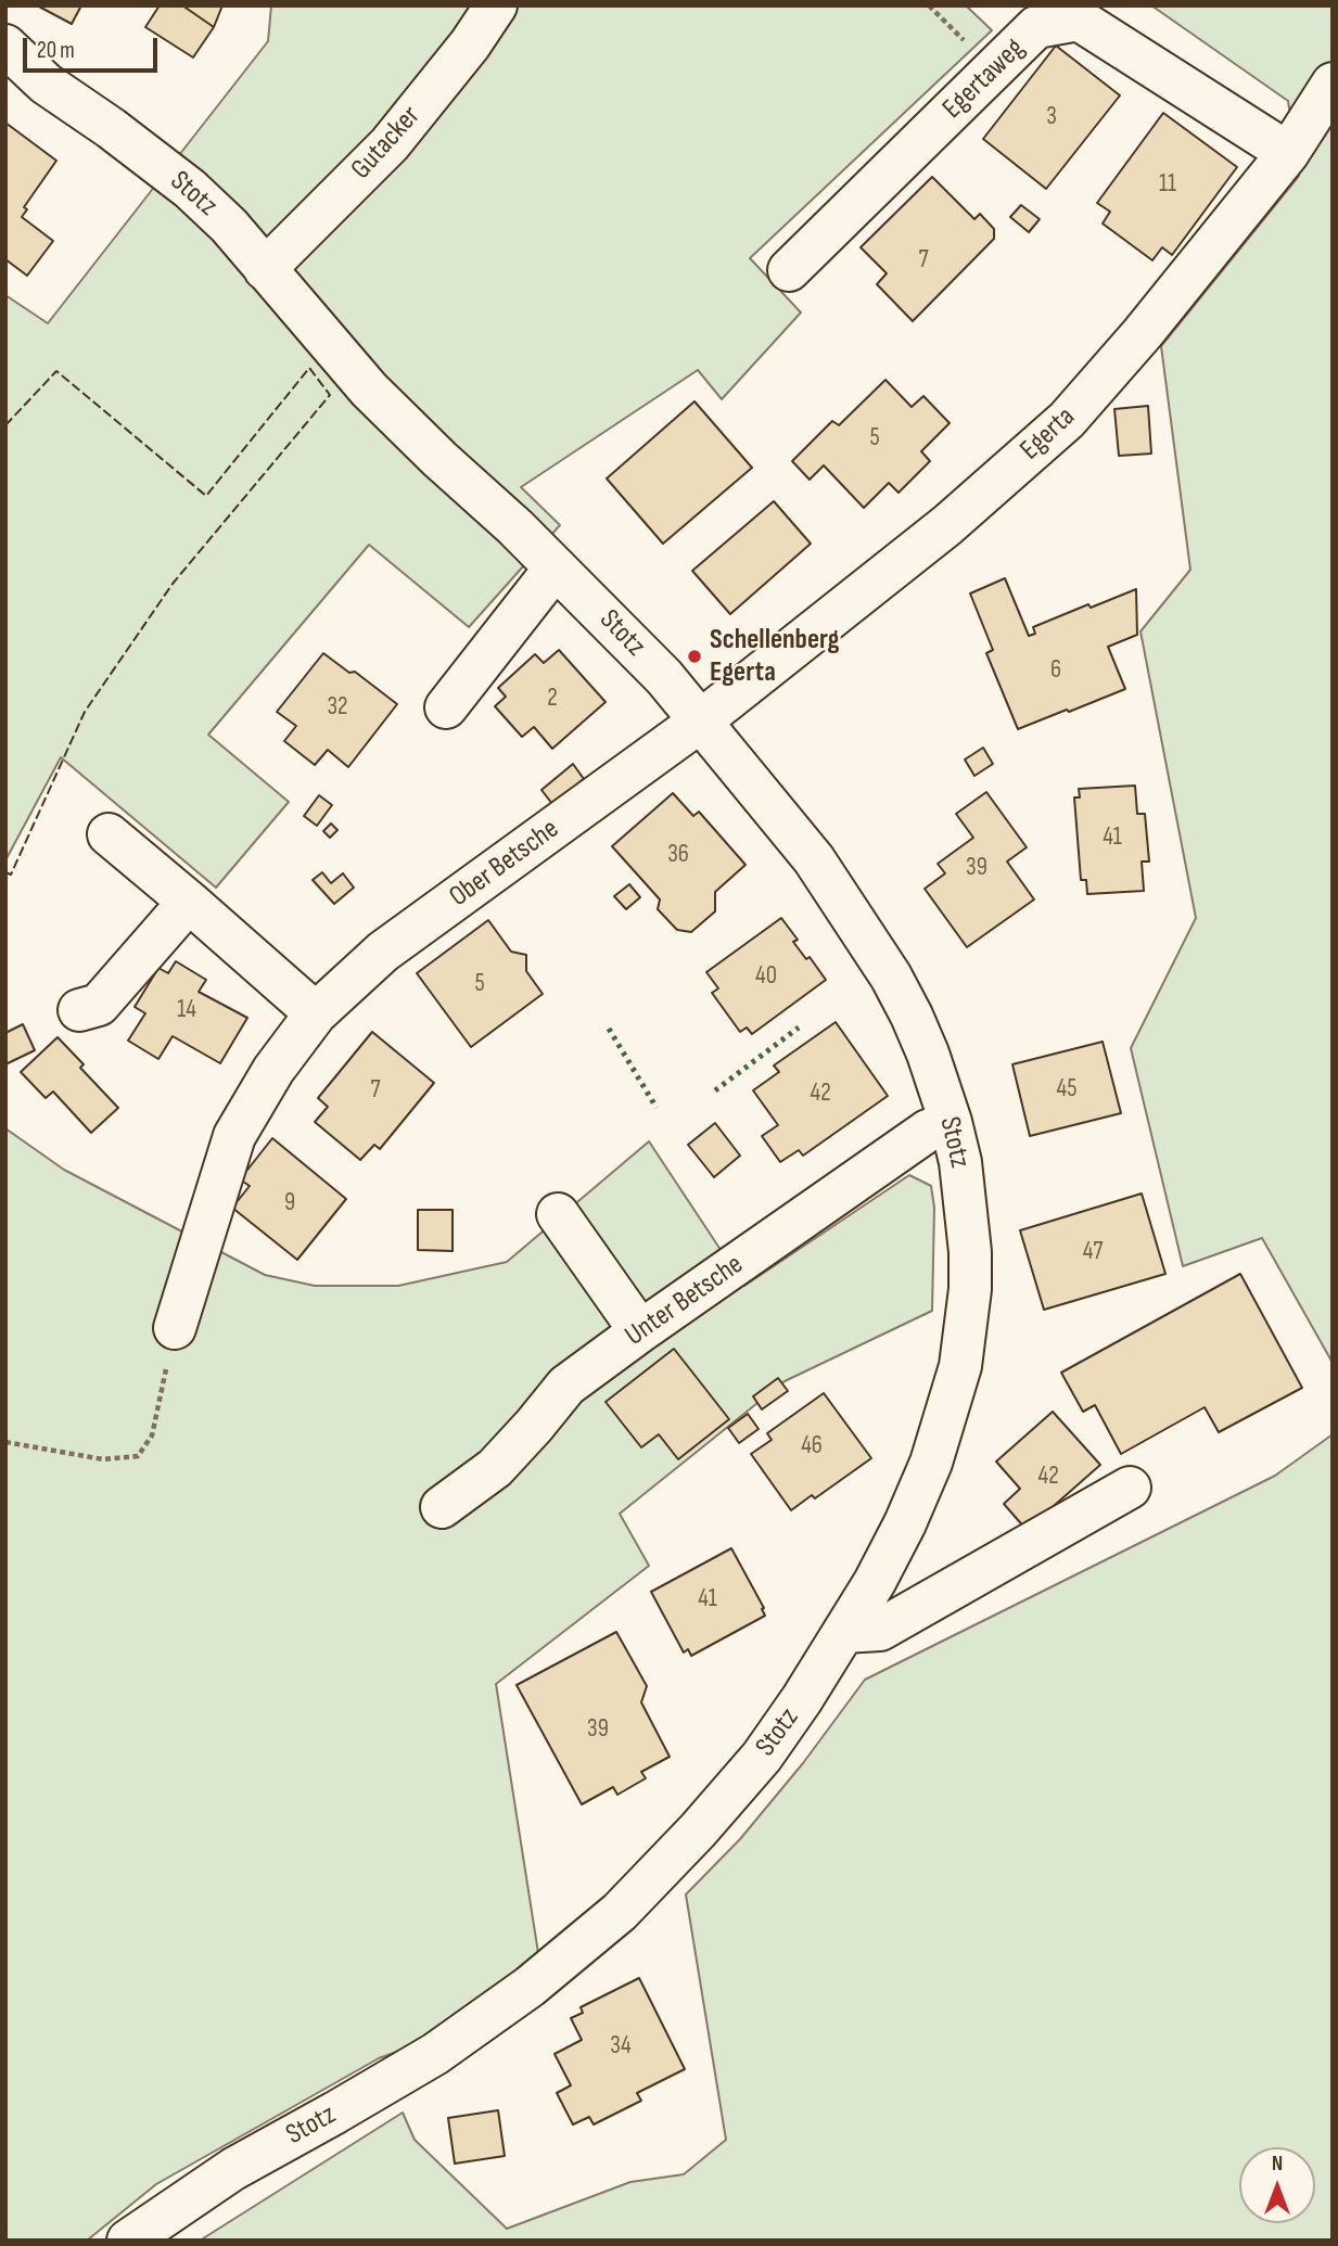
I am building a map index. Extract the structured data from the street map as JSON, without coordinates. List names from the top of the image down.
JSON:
{
  "streets": {
    "street": [
      "Egertaweg",
      "Gutacker",
      "Stotz",
      "Egerta",
      "Ober Betsche",
      "Unter Betsche"
    ]
  },
  "crossings": [
    ["Egertaweg", "Egerta"],
    ["Gutacker", "Stotz"],
    ["Stotz", "Egerta"],
    ["Stotz", "Ober Betsche"],
    ["Stotz", "Unter Betsche"],
    ["Egerta", "Ober Betsche"]
  ],
  "places": ["Schellenberg Egerta"],
  "house_numbers": [
    "3",
    "11",
    "7",
    "5",
    "6",
    "2",
    "32",
    "41",
    "36",
    "39",
    "40",
    "5",
    "14",
    "45",
    "7",
    "42",
    "9",
    "47",
    "46",
    "42",
    "41",
    "39",
    "34"
  ],
  "scale_bar": "20 m",
  "north": "top"
}
